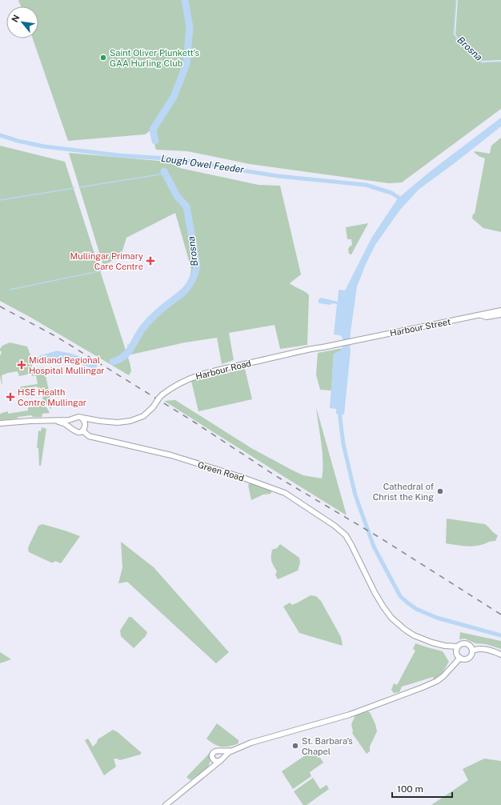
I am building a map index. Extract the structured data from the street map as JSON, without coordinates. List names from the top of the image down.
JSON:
{
  "streets": {
    "street": ["Harbour Street", "Harbour Road", "Green Road"]
  },
  "crossings": [
    ["Harbour Street", "Harbour Road"],
    ["Harbour Road", "Green Road"]
  ],
  "water": ["Brosna", "Lough Owel Feeder"],
  "places": {
    "other": ["Saint Oliver Plunkett's GAA Hurling Club", "Cathedral of Christ the King", "St. Barbara's Chapel"],
    "health": ["Mullingar Primary Care Centre", "Midland Regional Hospital Mullingar", "HSE Health Centre Mullingar"]
  },
  "scale_bar": "100 m",
  "north": "top left"
}
